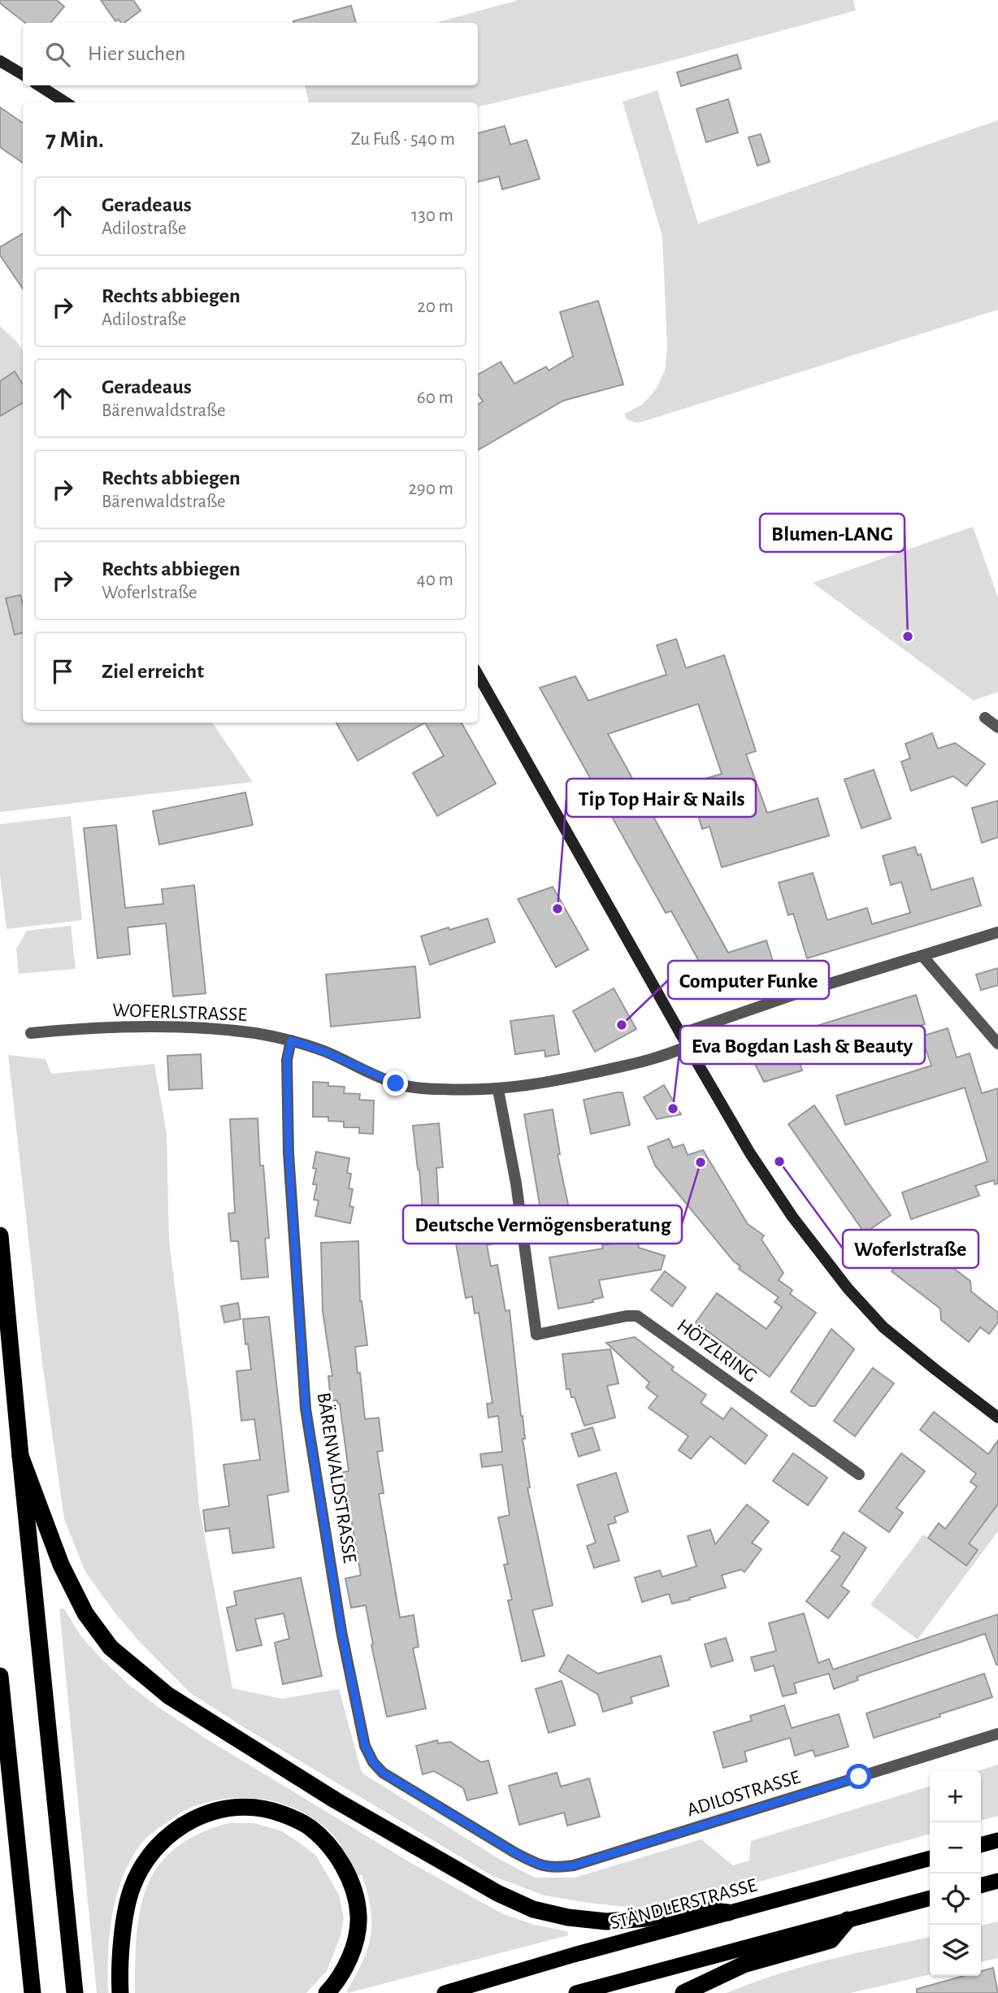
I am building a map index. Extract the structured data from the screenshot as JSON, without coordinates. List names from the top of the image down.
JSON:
{
  "streets": {
    "highway": ["STÄNDLERSTRASSE"],
    "street": [
      "WOFERLSTRASSE",
      "HÖTZLRING",
      "BÄRENWALDSTRASSE",
      "ADILOSTRASSE"
    ]
  },
  "crossings": [
    ["WOFERLSTRASSE", "HÖTZLRING"],
    ["WOFERLSTRASSE", "BÄRENWALDSTRASSE"],
    ["BÄRENWALDSTRASSE", "ADILOSTRASSE"]
  ],
  "places": [
    "Blumen-LANG",
    "Tip Top Hair & Nails",
    "Computer Funke",
    "Eva Bogdan Lash & Beauty",
    "Woferlstraße",
    "Deutsche Vermögensberatung"
  ],
  "page": {
    "search": "Hier suchen",
    "heading": ["7 Min.", "Zu Fuß · 540 m"],
    "list": [
      ["Geradeaus", "Adilostraße", "130 m"],
      ["Rechts abbiegen", "Adilostraße", "20 m"],
      ["Geradeaus", "Bärenwaldstraße", "60 m"],
      ["Rechts abbiegen", "Bärenwaldstraße", "290 m"],
      ["Rechts abbiegen", "Woferlstraße", "40 m"],
      "Ziel erreicht"
    ],
    "map_buttons": ["+", "−"]
  }
}
